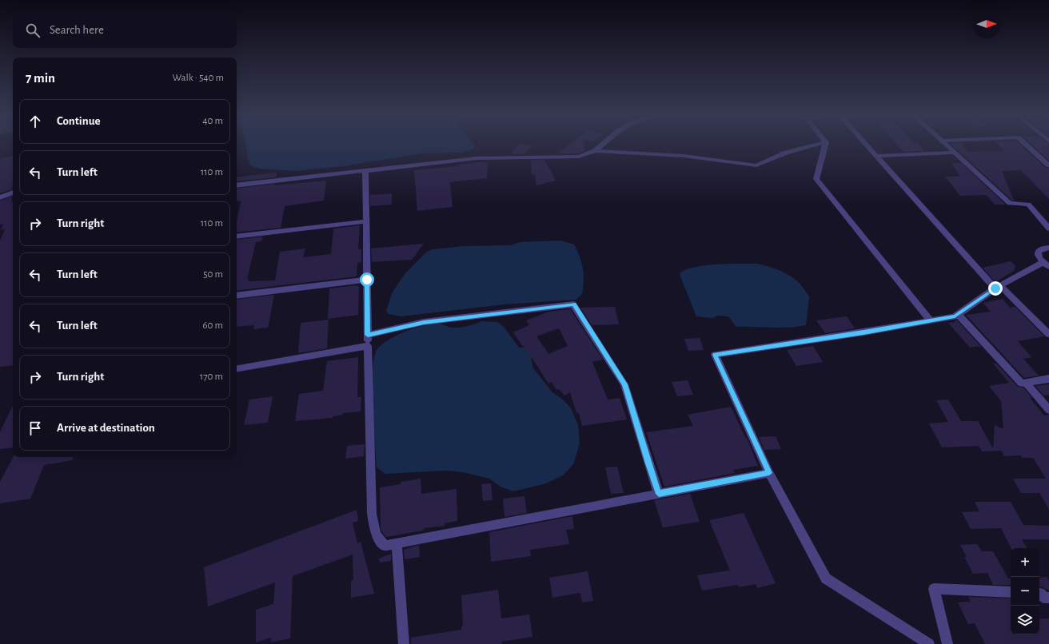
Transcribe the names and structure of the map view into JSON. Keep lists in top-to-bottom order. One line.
{"north":"right","page":{"search":"Search here","heading":["7 min","Walk · 540 m"],"list":[["Continue","40 m"],["Turn left","110 m"],["Turn right","110 m"],["Turn left","50 m"],["Turn left","60 m"],["Turn right","170 m"],"Arrive at destination"],"map_buttons":["+","−"]}}
